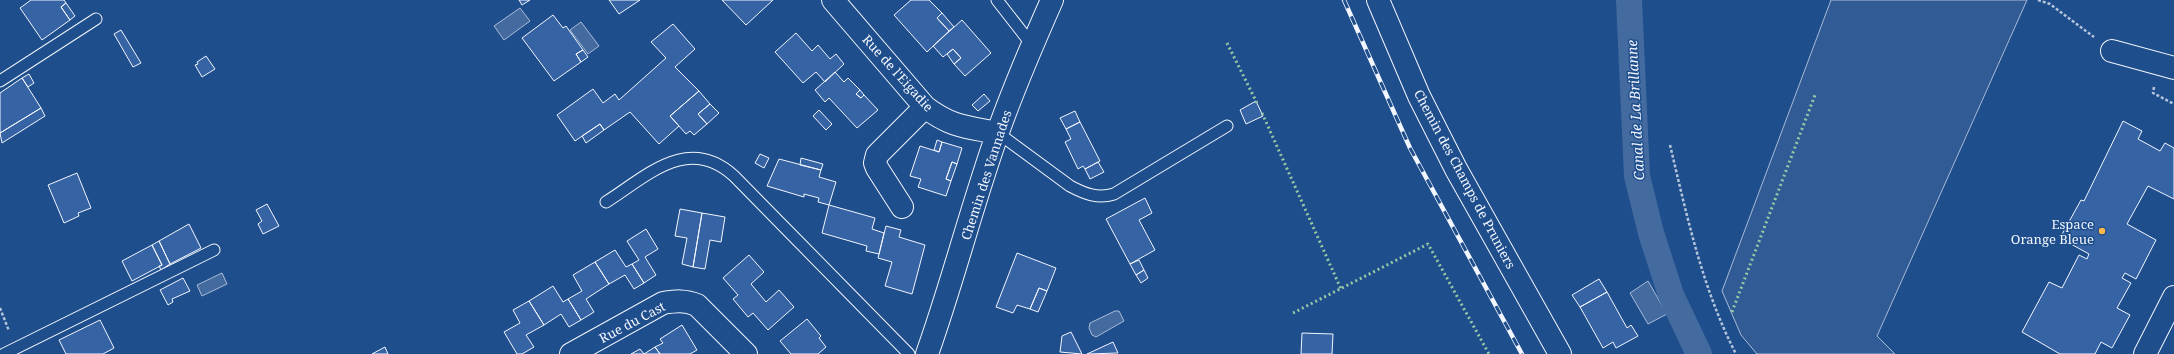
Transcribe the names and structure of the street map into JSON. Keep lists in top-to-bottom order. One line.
{"streets":{"street":["Rue de l'Eigadie","Chemin des Vannades","Chemin des Champs de Pruniers","Rue du Cast"]},"crossings":[["Rue de l'Eigadie","Chemin des Vannades"]],"water":["Canal de La Brillanne"],"places":["Espace Orange Bleue"]}
